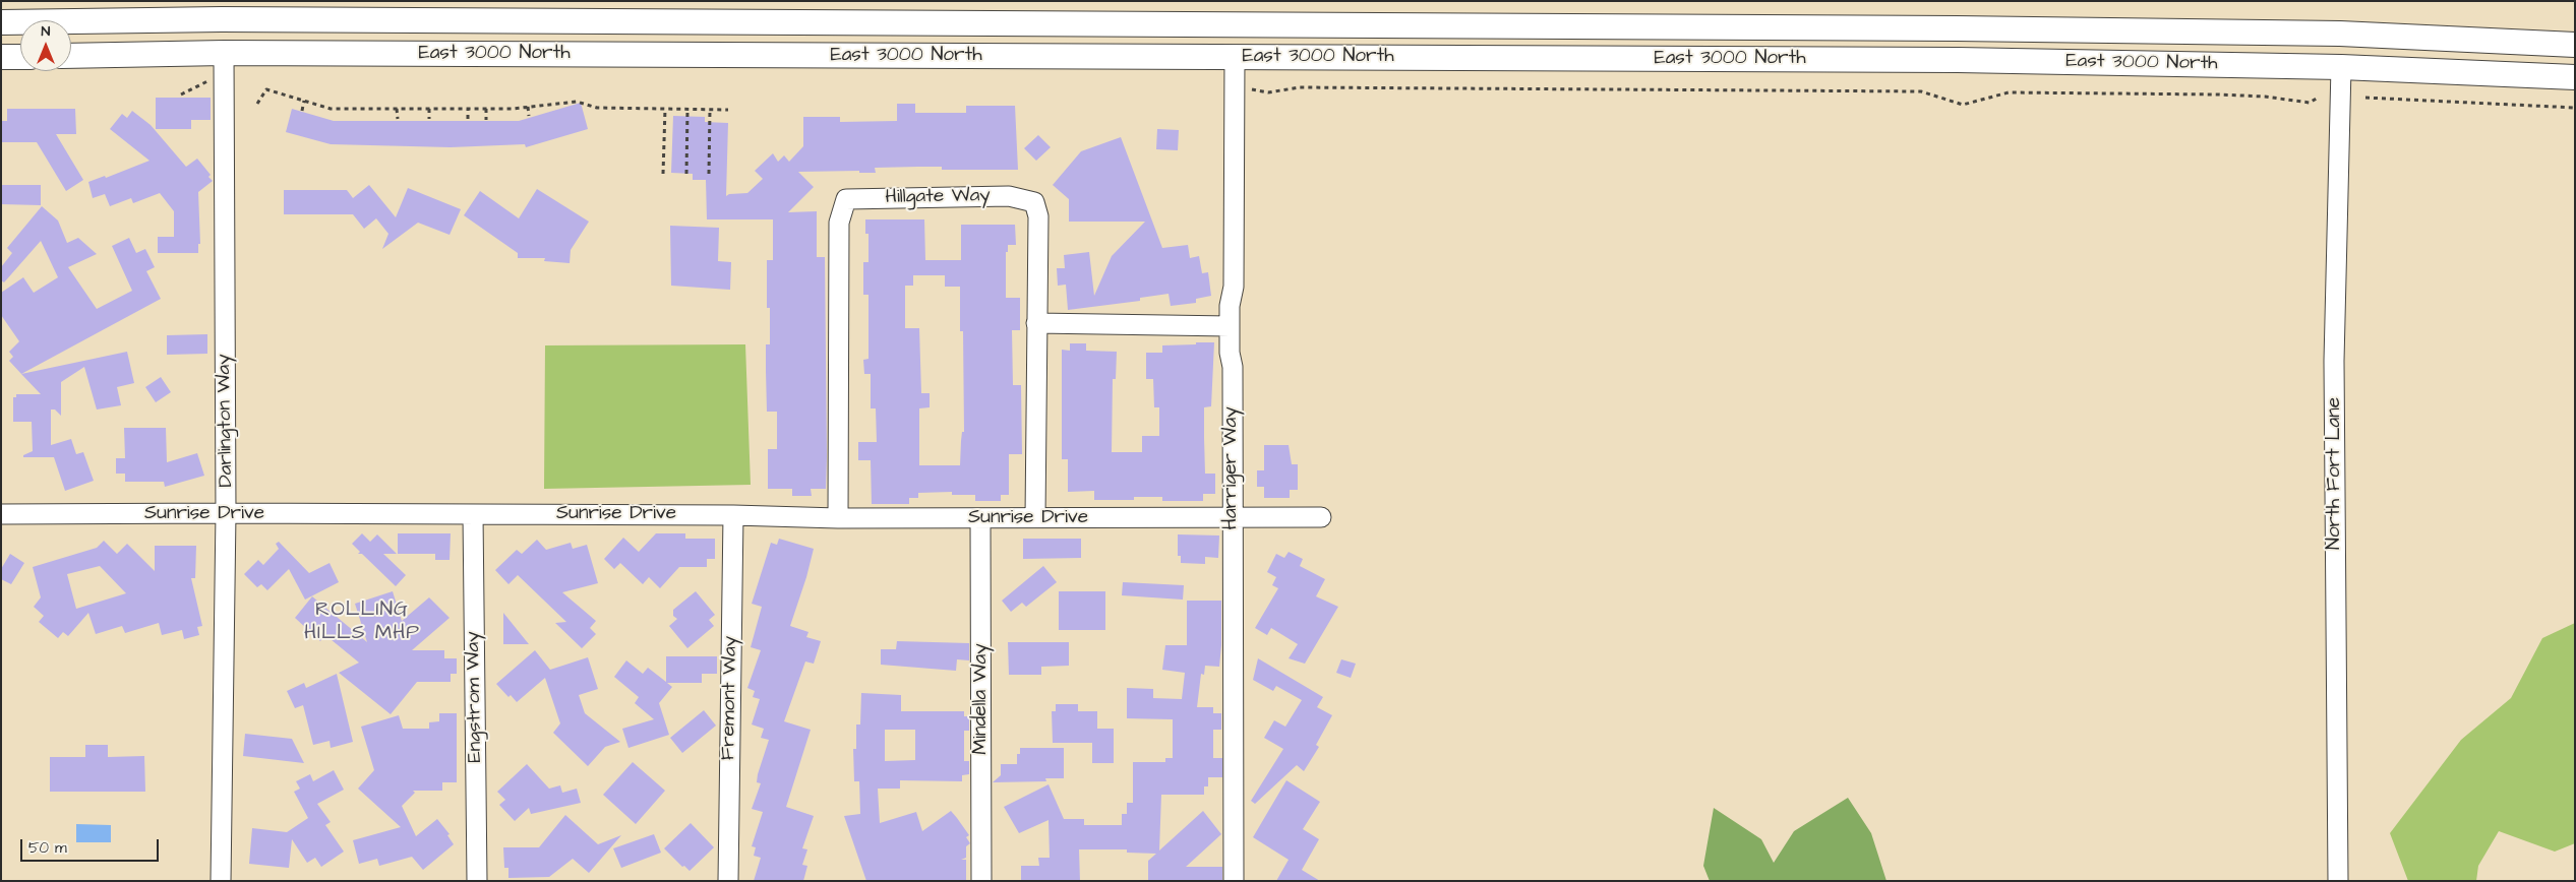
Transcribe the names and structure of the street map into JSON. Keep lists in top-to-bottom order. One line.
{"streets":{"main road":["East 3000 North"],"street":["Hillgate Way","Darlington Way","Harriger Way","North Fort Lane","Sunrise Drive","Engstrom Way","Fremont Way","Mindella Way"]},"crossings":[["East 3000 North","Darlington Way"],["East 3000 North","Harriger Way"],["East 3000 North","North Fort Lane"],["Hillgate Way","Sunrise Drive"],["Darlington Way","Sunrise Drive"],["Harriger Way","Sunrise Drive"],["Sunrise Drive","Engstrom Way"],["Sunrise Drive","Fremont Way"],["Sunrise Drive","Mindella Way"]],"districts":["ROLLING HILLS MHP"],"scale_bar":"50 m","north":"top"}
